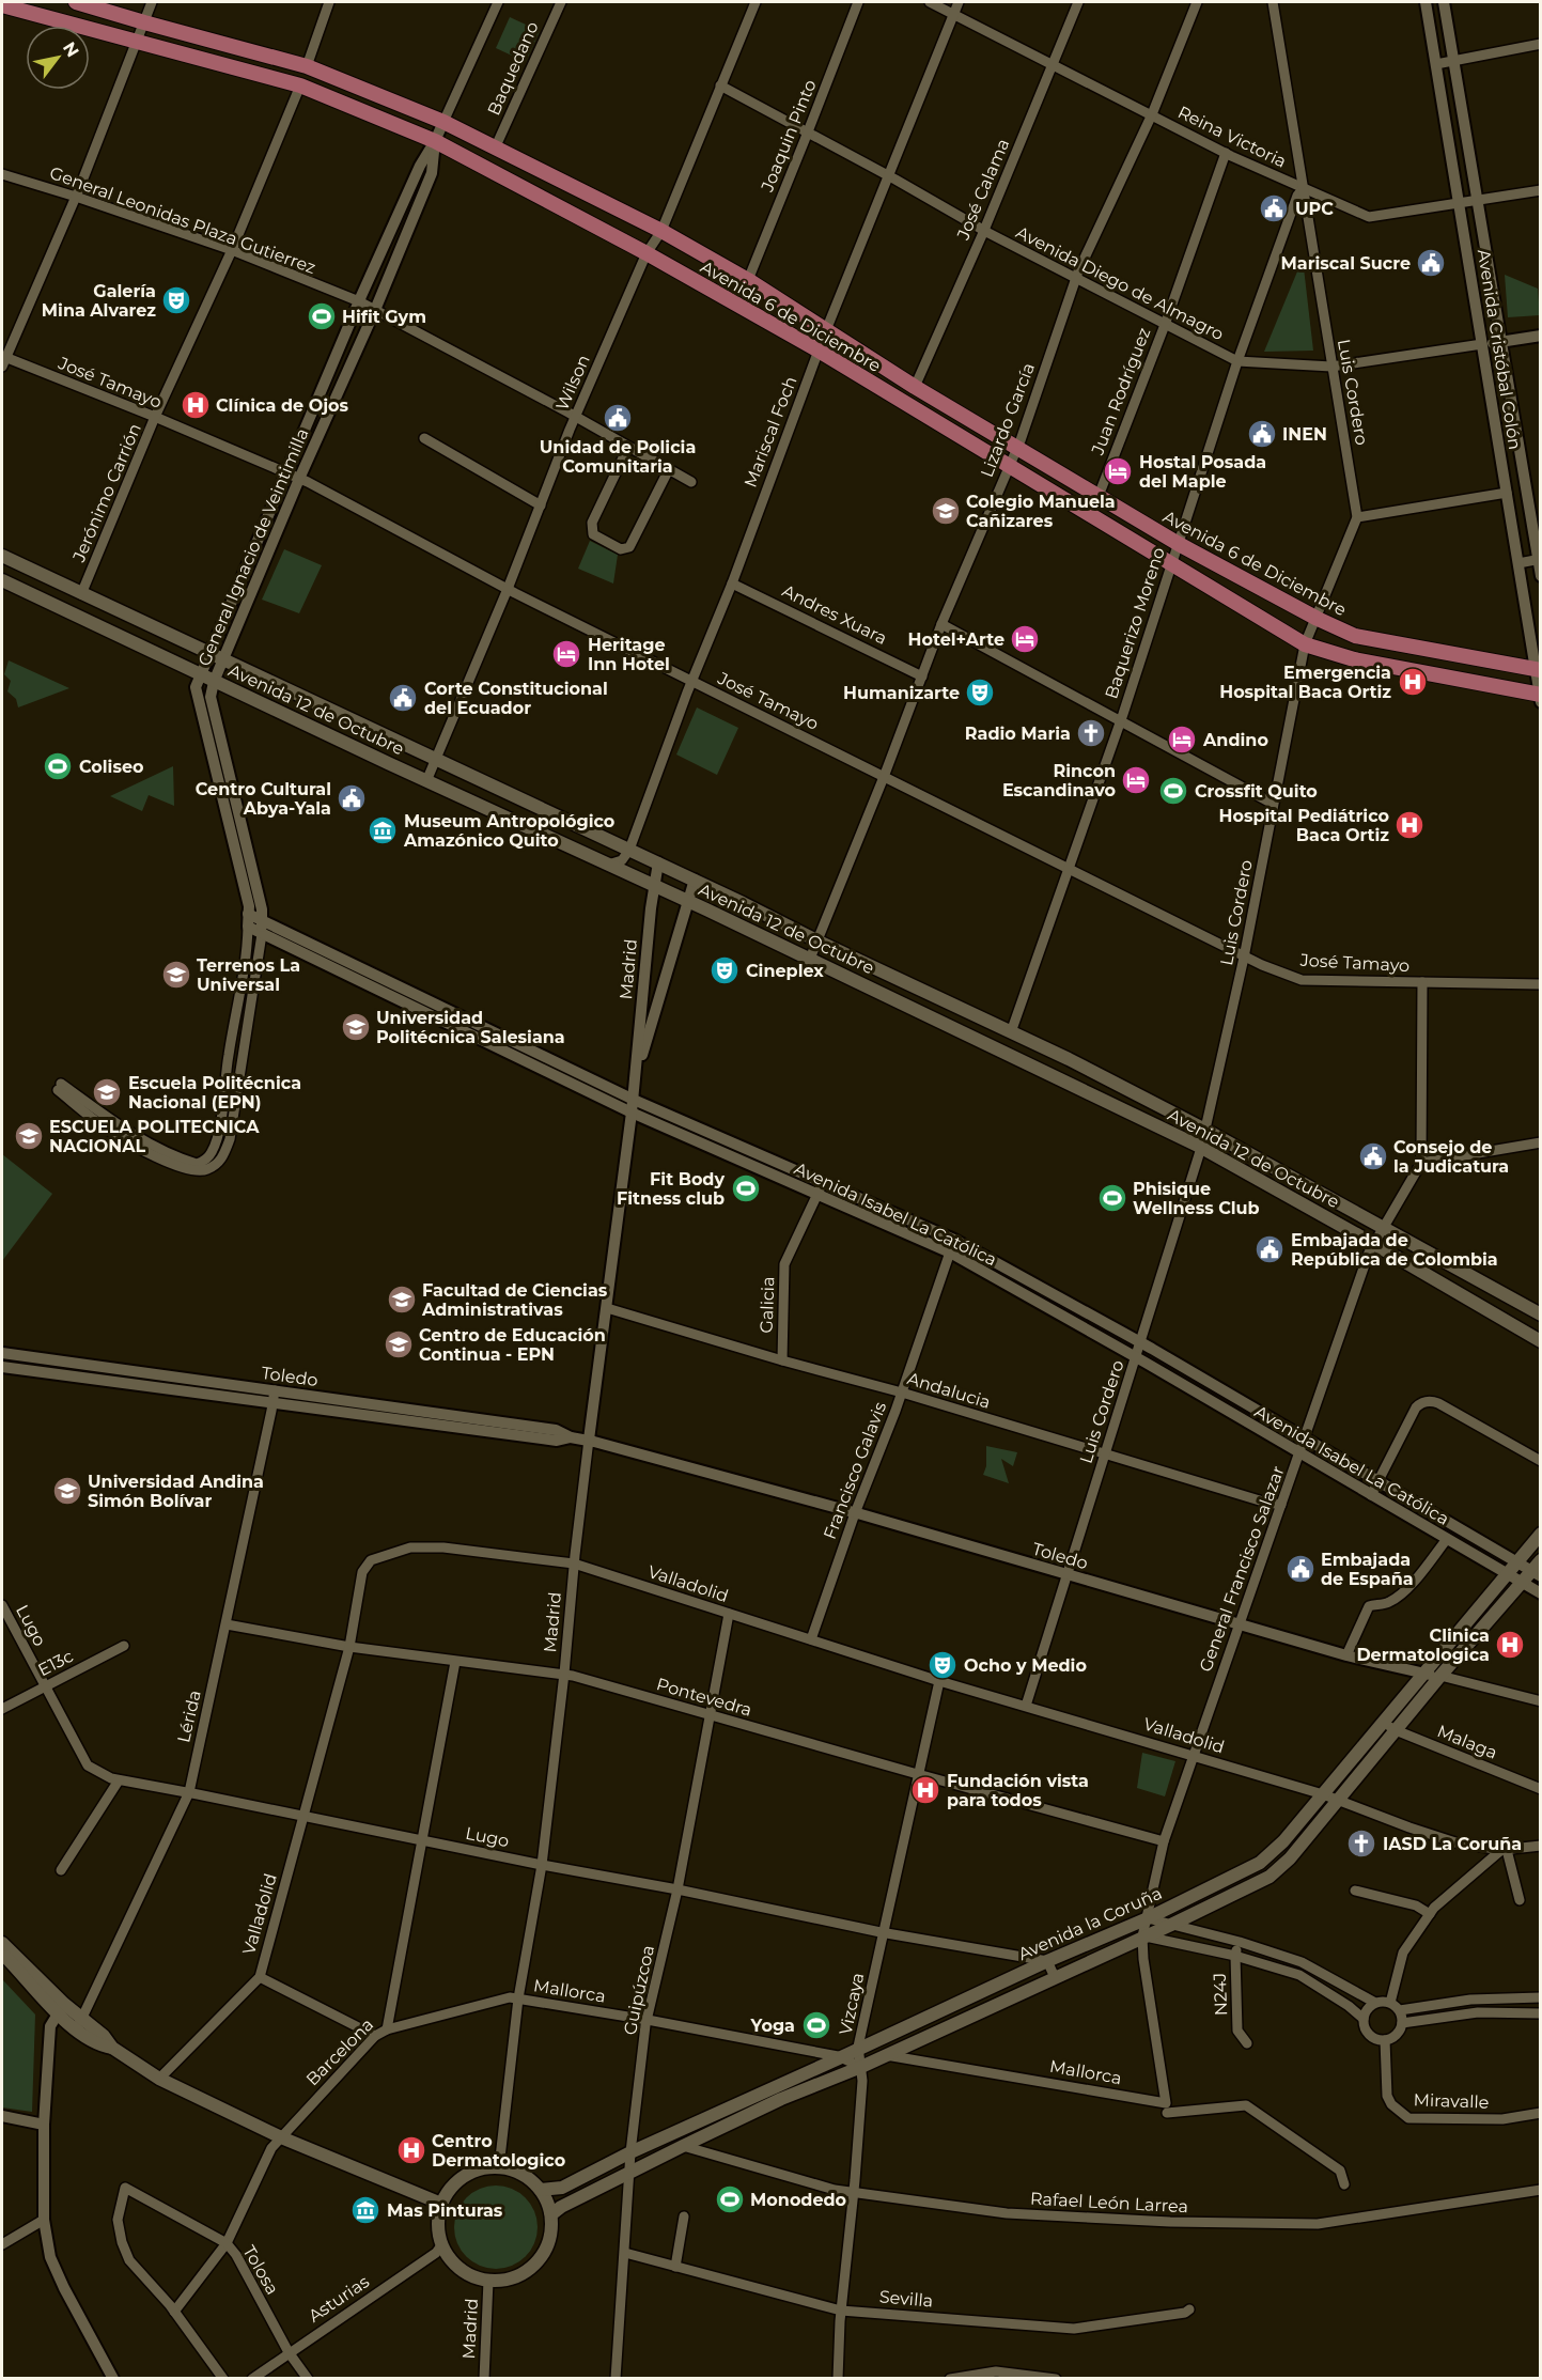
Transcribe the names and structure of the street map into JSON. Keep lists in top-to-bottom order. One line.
{"streets":{"main road":["Avenida 6 de Diciembre","Avenida 12 de Octubre","Avenida la Coruña"],"street":["Baquedano","Joaquin Pinto","Reina Victoria","José Calama","General Leonidas Plaza Gutierrez","Avenida Diego de Almagro","Avenida Cristóbal Colón","José Tamayo","Wilson","Juan Rodríguez","Luis Cordero","Lizardo García","Mariscal Foch","Jerónimo Carrión","General Ignacio de Veintimilla","Andres Xuara","Baquerizo Moreno","Madrid","Avenida Isabel La Católica","Galicia","Toledo","Andalucia","Francisco Galavis","General Francisco Salazar","Valladolid","Lugo","E13c","Pontevedra","Lérida","Malaga","Guipúzcoa","Mallorca","N24J","Vizcaya","Barcelona","Miravalle","Rafael León Larrea","Tolosa","Asturias","Sevilla"]},"crossings":[["Baquedano","Avenida 6 de Diciembre"],["Joaquin Pinto","Avenida Diego de Almagro"],["Joaquin Pinto","Avenida 6 de Diciembre"],["Reina Victoria","José Calama"],["Reina Victoria","Avenida Cristóbal Colón"],["Reina Victoria","Juan Rodríguez"],["Reina Victoria","Luis Cordero"],["Reina Victoria","Lizardo García"],["Reina Victoria","Mariscal Foch"],["Reina Victoria","Baquerizo Moreno"],["José Calama","Avenida Diego de Almagro"],["José Calama","Avenida 6 de Diciembre"],["General Leonidas Plaza Gutierrez","Wilson"],["General Leonidas Plaza Gutierrez","Jerónimo Carrión"],["General Leonidas Plaza Gutierrez","General Ignacio de Veintimilla"],["Avenida Diego de Almagro","Avenida Cristóbal Colón"],["Avenida Diego de Almagro","Wilson"],["Avenida Diego de Almagro","Juan Rodríguez"],["Avenida Diego de Almagro","Luis Cordero"],["Avenida Diego de Almagro","Lizardo García"],["Avenida Diego de Almagro","Mariscal Foch"],["Avenida Diego de Almagro","Baquerizo Moreno"],["Avenida 6 de Diciembre","Avenida Cristóbal Colón"],["Avenida 6 de Diciembre","Wilson"],["Avenida 6 de Diciembre","Juan Rodríguez"],["Avenida 6 de Diciembre","Luis Cordero"],["Avenida 6 de Diciembre","Lizardo García"],["Avenida 6 de Diciembre","Mariscal Foch"],["Avenida 6 de Diciembre","Jerónimo Carrión"],["Avenida 6 de Diciembre","General Ignacio de Veintimilla"],["Avenida 6 de Diciembre","Baquerizo Moreno"],["José Tamayo","Wilson"],["José Tamayo","Luis Cordero"],["José Tamayo","Lizardo García"],["José Tamayo","Mariscal Foch"],["José Tamayo","Jerónimo Carrión"],["José Tamayo","General Ignacio de Veintimilla"],["José Tamayo","Baquerizo Moreno"],["José Tamayo","General Francisco Salazar"],["Wilson","Avenida 12 de Octubre"],["Luis Cordero","Baquerizo Moreno"],["Luis Cordero","Avenida 12 de Octubre"],["Luis Cordero","Avenida Isabel La Católica"],["Luis Cordero","Toledo"],["Luis Cordero","Andalucia"],["Luis Cordero","Valladolid"],["Lizardo García","Andres Xuara"],["Lizardo García","Avenida 12 de Octubre"],["Mariscal Foch","Andres Xuara"],["Mariscal Foch","Avenida 12 de Octubre"],["Jerónimo Carrión","Avenida 12 de Octubre"],["General Ignacio de Veintimilla","Avenida 12 de Octubre"],["Baquerizo Moreno","Avenida 12 de Octubre"],["Avenida 12 de Octubre","Madrid"],["Avenida 12 de Octubre","General Francisco Salazar"],["Madrid","Avenida Isabel La Católica"],["Madrid","Toledo"],["Madrid","Andalucia"],["Madrid","Valladolid"],["Madrid","Lugo"],["Madrid","Pontevedra"],["Madrid","Avenida la Coruña"],["Madrid","Mallorca"],["Madrid","Asturias"],["Avenida Isabel La Católica","Galicia"],["Avenida Isabel La Católica","Francisco Galavis"],["Avenida Isabel La Católica","General Francisco Salazar"],["Avenida Isabel La Católica","Avenida la Coruña"],["Galicia","Andalucia"],["Toledo","Francisco Galavis"],["Toledo","General Francisco Salazar"],["Toledo","Lérida"],["Toledo","Avenida la Coruña"],["Andalucia","Francisco Galavis"],["Andalucia","General Francisco Salazar"],["Francisco Galavis","Valladolid"],["General Francisco Salazar","Valladolid"],["General Francisco Salazar","Pontevedra"],["General Francisco Salazar","Avenida la Coruña"],["General Francisco Salazar","Mallorca"],["Valladolid","Lugo"],["Valladolid","Pontevedra"],["Valladolid","Avenida la Coruña"],["Valladolid","Guipúzcoa"],["Valladolid","Vizcaya"],["Lugo","E13c"],["Lugo","Lérida"],["Lugo","Avenida la Coruña"],["Lugo","Guipúzcoa"],["Lugo","Vizcaya"],["Lugo","Barcelona"],["Pontevedra","Lérida"],["Pontevedra","Guipúzcoa"],["Pontevedra","Vizcaya"],["Pontevedra","Barcelona"],["Malaga","Avenida la Coruña"],["Avenida la Coruña","Guipúzcoa"],["Avenida la Coruña","Mallorca"],["Avenida la Coruña","Vizcaya"],["Avenida la Coruña","Rafael León Larrea"],["Avenida la Coruña","Asturias"],["Guipúzcoa","Mallorca"],["Guipúzcoa","Sevilla"],["Mallorca","Vizcaya"],["Mallorca","Barcelona"],["Vizcaya","Rafael León Larrea"],["Vizcaya","Sevilla"],["Barcelona","Tolosa"],["Tolosa","Asturias"]],"places":{"public building":["UPC","Mariscal Sucre","Unidad de Policia Comunitaria","INEN","Corte Constitucional del Ecuador","Centro Cultural Abya-Yala","Consejo de la Judicatura","Embajada de República de Colombia","Embajada de España"],"theatre":["Galería Mina Alvarez","Humanizarte","Cineplex","Ocho y Medio"],"sports":["Hifit Gym","Coliseo","Crossfit Quito","Fit Body Fitness club","Phisique Wellness Club","Yoga","Monodedo"],"hospital":["Clínica de Ojos","Emergencia Hospital Baca Ortiz","Hospital Pediátrico Baca Ortiz","Clinica Dermatologica","Fundación vista para todos","Centro Dermatologico"],"hotel":["Hostal Posada del Maple","Hotel+Arte","Heritage Inn Hotel","Andino","Rincon Escandinavo"],"school or university":["Colegio Manuela Cañizares","Terrenos La Universal","Universidad Politécnica Salesiana","Escuela Politécnica Nacional (EPN)","ESCUELA POLITECNICA NACIONAL","Facultad de Ciencias Administrativas","Centro de Educación Continua - EPN","Universidad Andina Simón Bolívar"],"church":["Radio Maria","IASD La Coruña"],"museum":["Museum Antropológico Amazónico Quito","Mas Pinturas"]},"north":"top right"}
